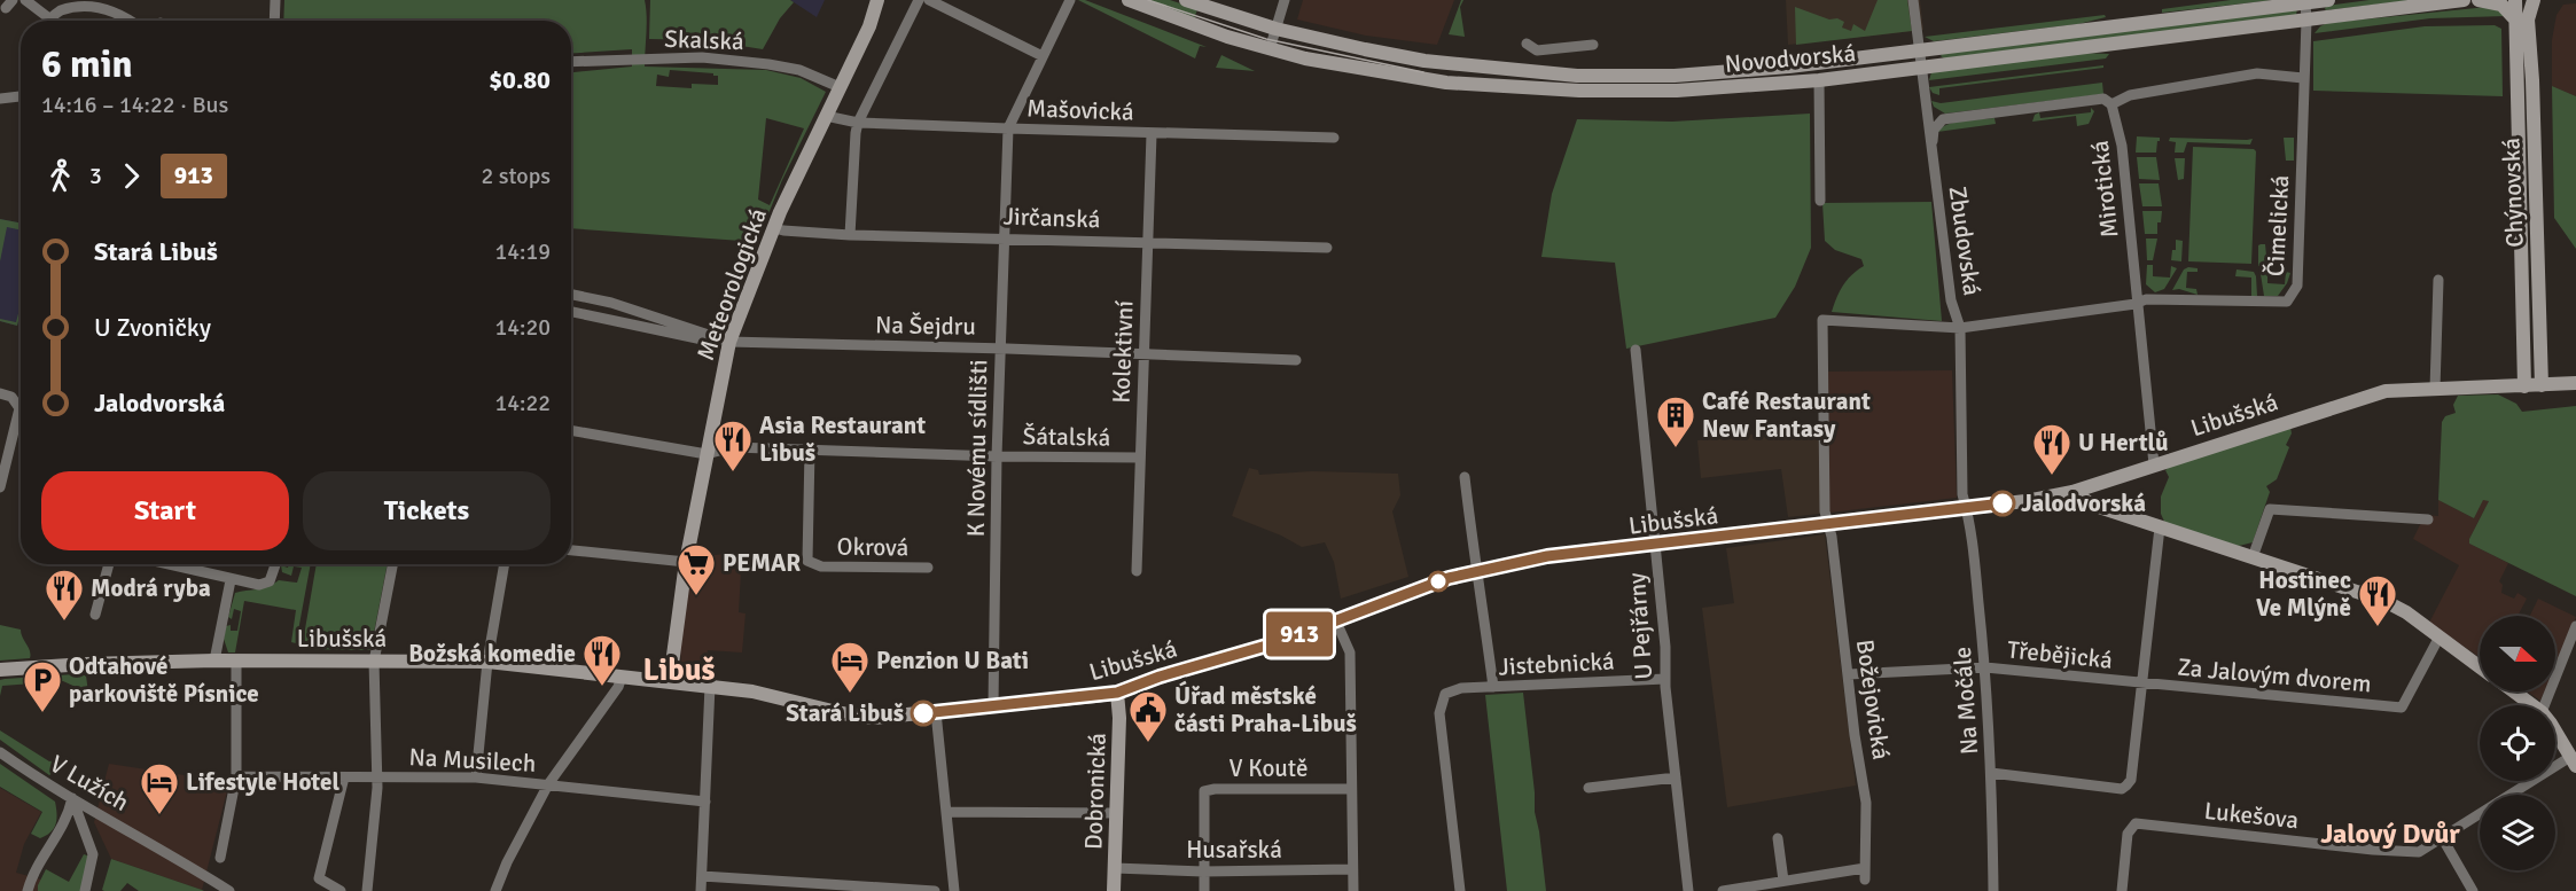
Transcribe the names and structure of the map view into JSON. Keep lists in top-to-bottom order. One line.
{"streets":{"main road":["Novodvorská","Chýnovská","Meteorologická","Libušská","Dobronická"],"street":["Skalská","Mašovická","Mirotická","Jirčanská","Čimelická","Zbudovská","Na Šejdru","Kolektivní","Šátalská","K Novému sídlišti","Okrová","U Pejřárny","Třebějická","Jistebnická","Za Jalovým dvorem","Božejovická","Na Močále","Na Musilech","V Koutě","V Lužích","Lukešova","Husařská"]},"crossings":[["Skalská","Meteorologická"],["Novodvorská","Čimelická"],["Novodvorská","Zbudovská"],["Mašovická","Meteorologická"],["Mašovická","Kolektivní"],["Mašovická","K Novému sídlišti"],["Mirotická","Čimelická"],["Mirotická","Zbudovská"],["Mirotická","Libušská"],["Chýnovská","Libušská"],["Jirčanská","Meteorologická"],["Jirčanská","Kolektivní"],["Jirčanská","K Novému sídlišti"],["Čimelická","Zbudovská"],["Zbudovská","Božejovická"],["Zbudovská","Na Močále"],["Meteorologická","Na Šejdru"],["Meteorologická","Libušská"],["Meteorologická","Šátalská"],["Na Šejdru","Kolektivní"],["Na Šejdru","K Novému sídlišti"],["Kolektivní","Šátalská"],["Libušská","K Novému sídlišti"],["Libušská","U Pejřárny"],["Libušská","Božejovická"],["Libušská","Na Močále"],["Libušská","Dobronická"],["Šátalská","K Novému sídlišti"],["Šátalská","Okrová"],["U Pejřárny","Jistebnická"],["Třebějická","Za Jalovým dvorem"],["Třebějická","Božejovická"],["Třebějická","Na Močále"],["Božejovická","Na Močále"],["V Koutě","Husařská"],["Dobronická","Husařská"]],"districts":["Libuš","Jalový Dvůr"],"places":{"building":["Café Restaurant New Fantasy"],"restaurant":["Asia Restaurant Libuš","U Hertlů","Modrá ryba","Hostinec Ve Mlýně","Božská komedie"],"other":["Jalodvorská","Stará Libuš"],"supermarket":["PEMAR"],"hotel":["Penzion U Bati","Lifestyle Hotel"],"parking":["Odtahové parkoviště Písnice"],"public building":["Úřad městské části Praha-Libuš"]},"lines":["bus line 913"],"north":"right","page":{"on_map":"913","heading":["6 min","14:16 – 14:22 · Bus","$0.80"],"legs":["3","913","2 stops"],"list":[{"name":"Stará Libuš","value":"14:19"},{"name":"U Zvoničky","value":"14:20"},{"name":"Jalodvorská","value":"14:22"}],"buttons":["Start","Tickets"]}}
